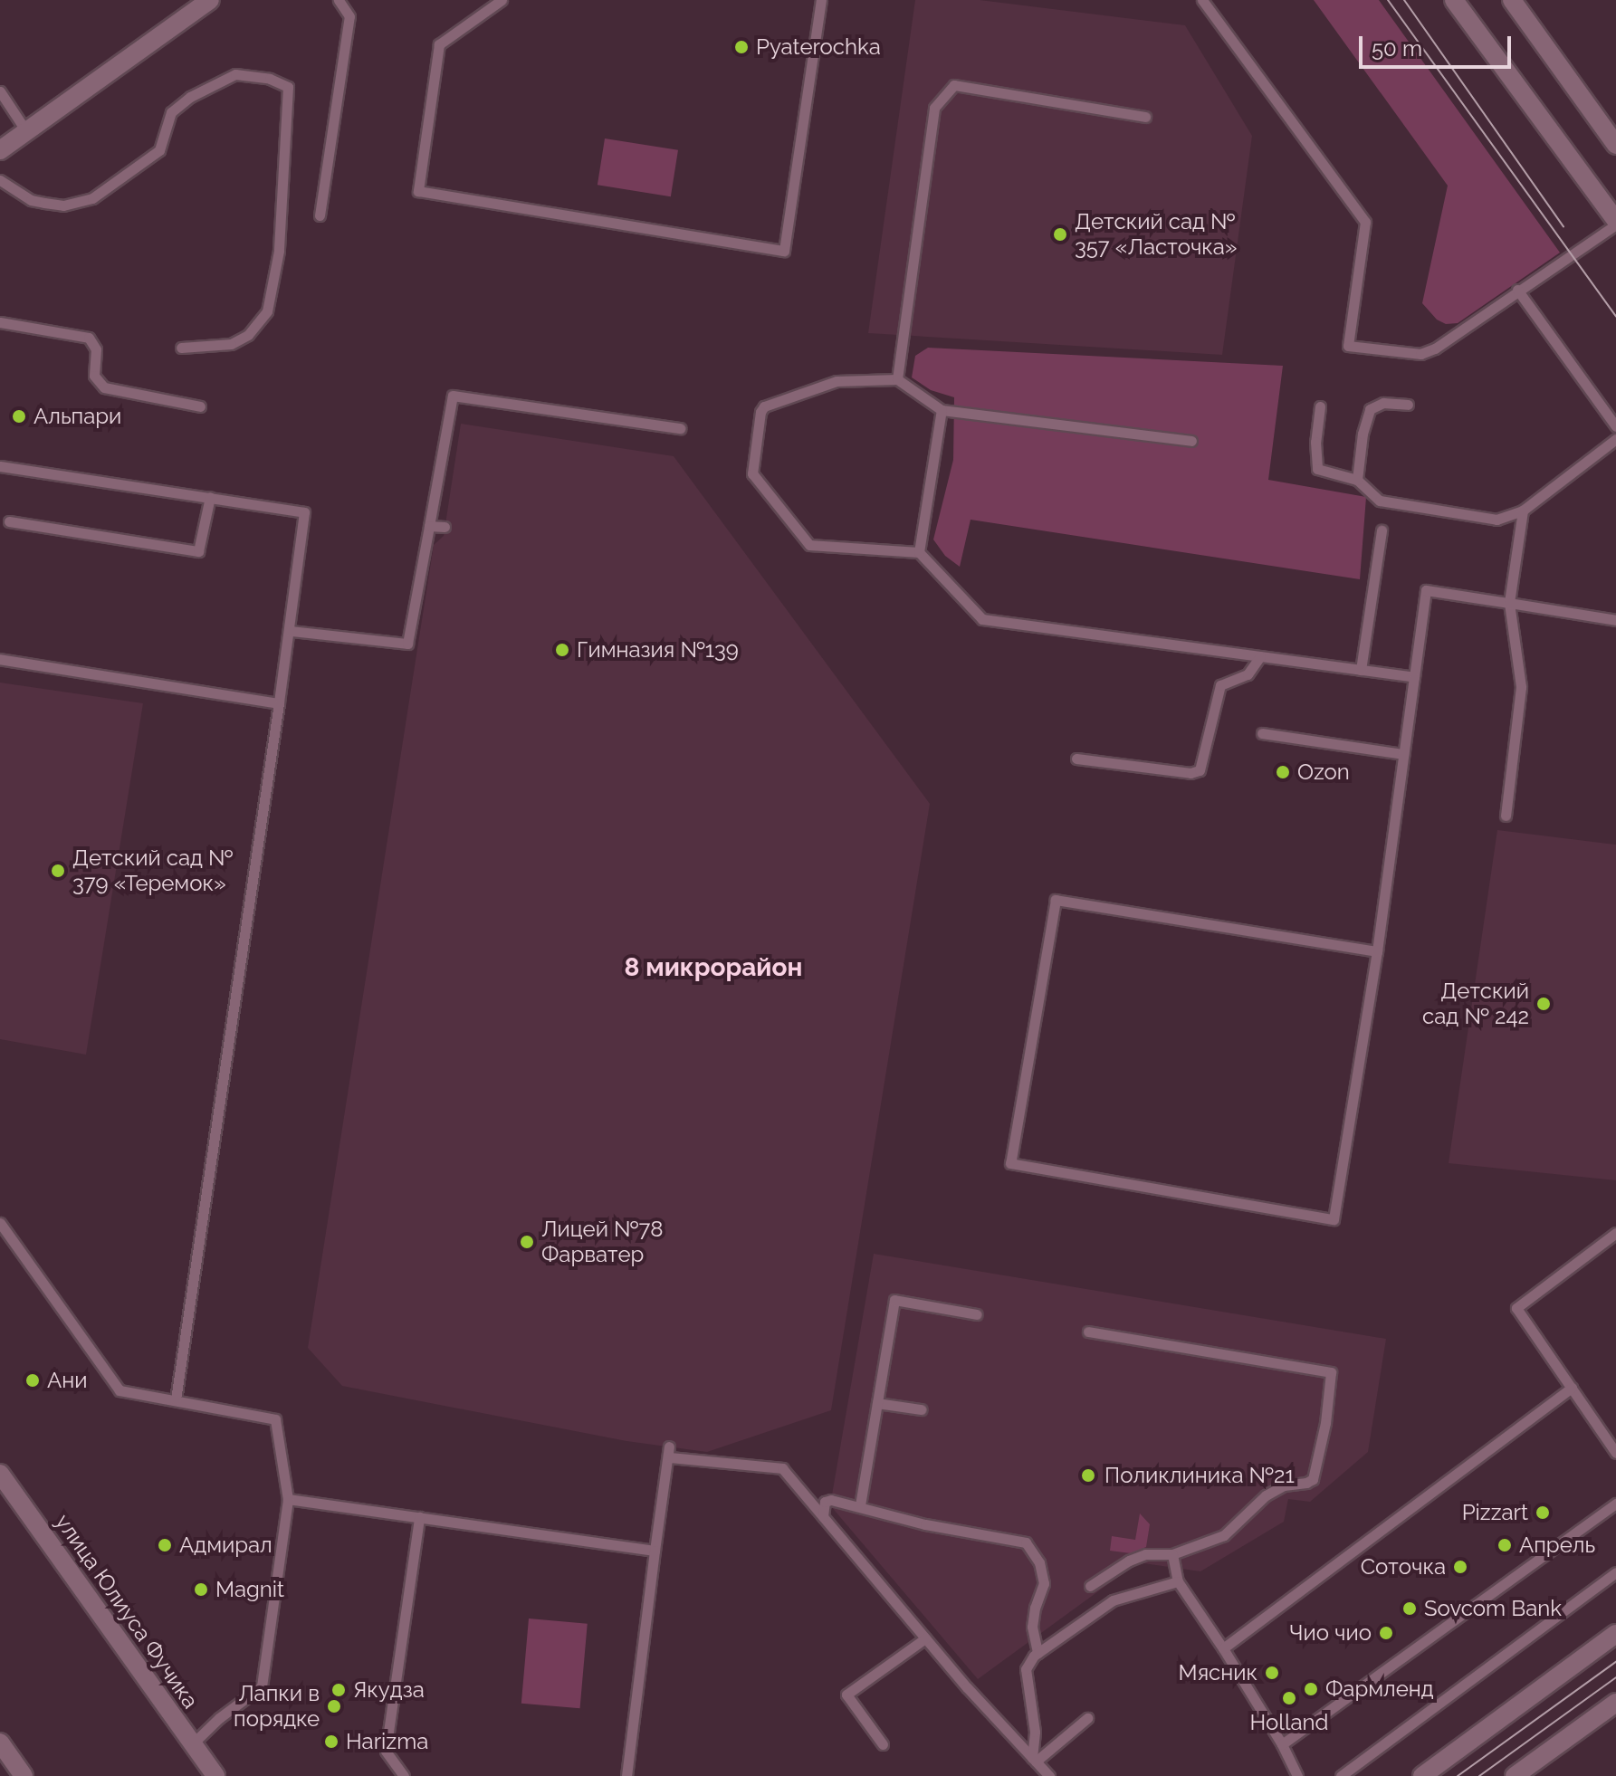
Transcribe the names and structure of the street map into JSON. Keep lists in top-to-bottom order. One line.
{"streets":{"street":["улица Юлиуса Фучика"]},"districts":["8 микрорайон"],"places":["Pyaterochka","Детский сад № 357 «Ласточка»","Альпари","Гимназия №139","Ozon","Детский сад № 379 «Теремок»","Детский сад № 242","Лицей №78 Фарватер","Ани","Поликлиника №21","Pizzart","Адмирал","Апрель","Соточка","Magnit","Sovcom Bank","Чио чио","Мясник","Фармленд","Якудза","Holland","Лапки в порядке","Harizma"],"scale_bar":"50 m"}
